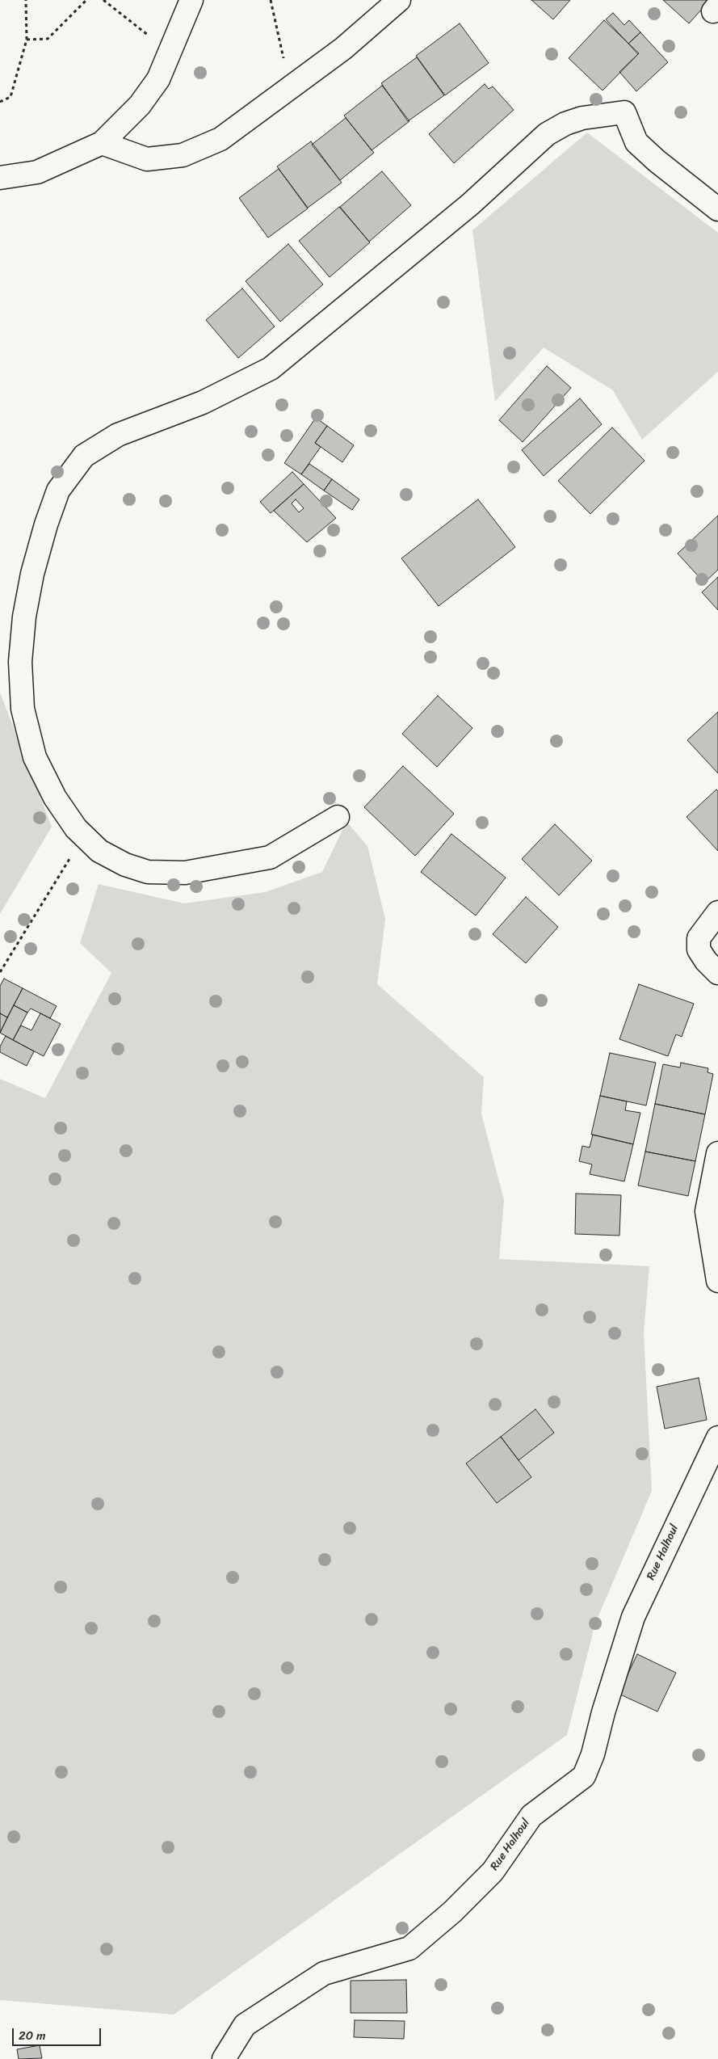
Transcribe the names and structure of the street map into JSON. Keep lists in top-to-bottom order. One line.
{"streets":{"street":["Rue Halhoul"]},"scale_bar":"20 m"}
